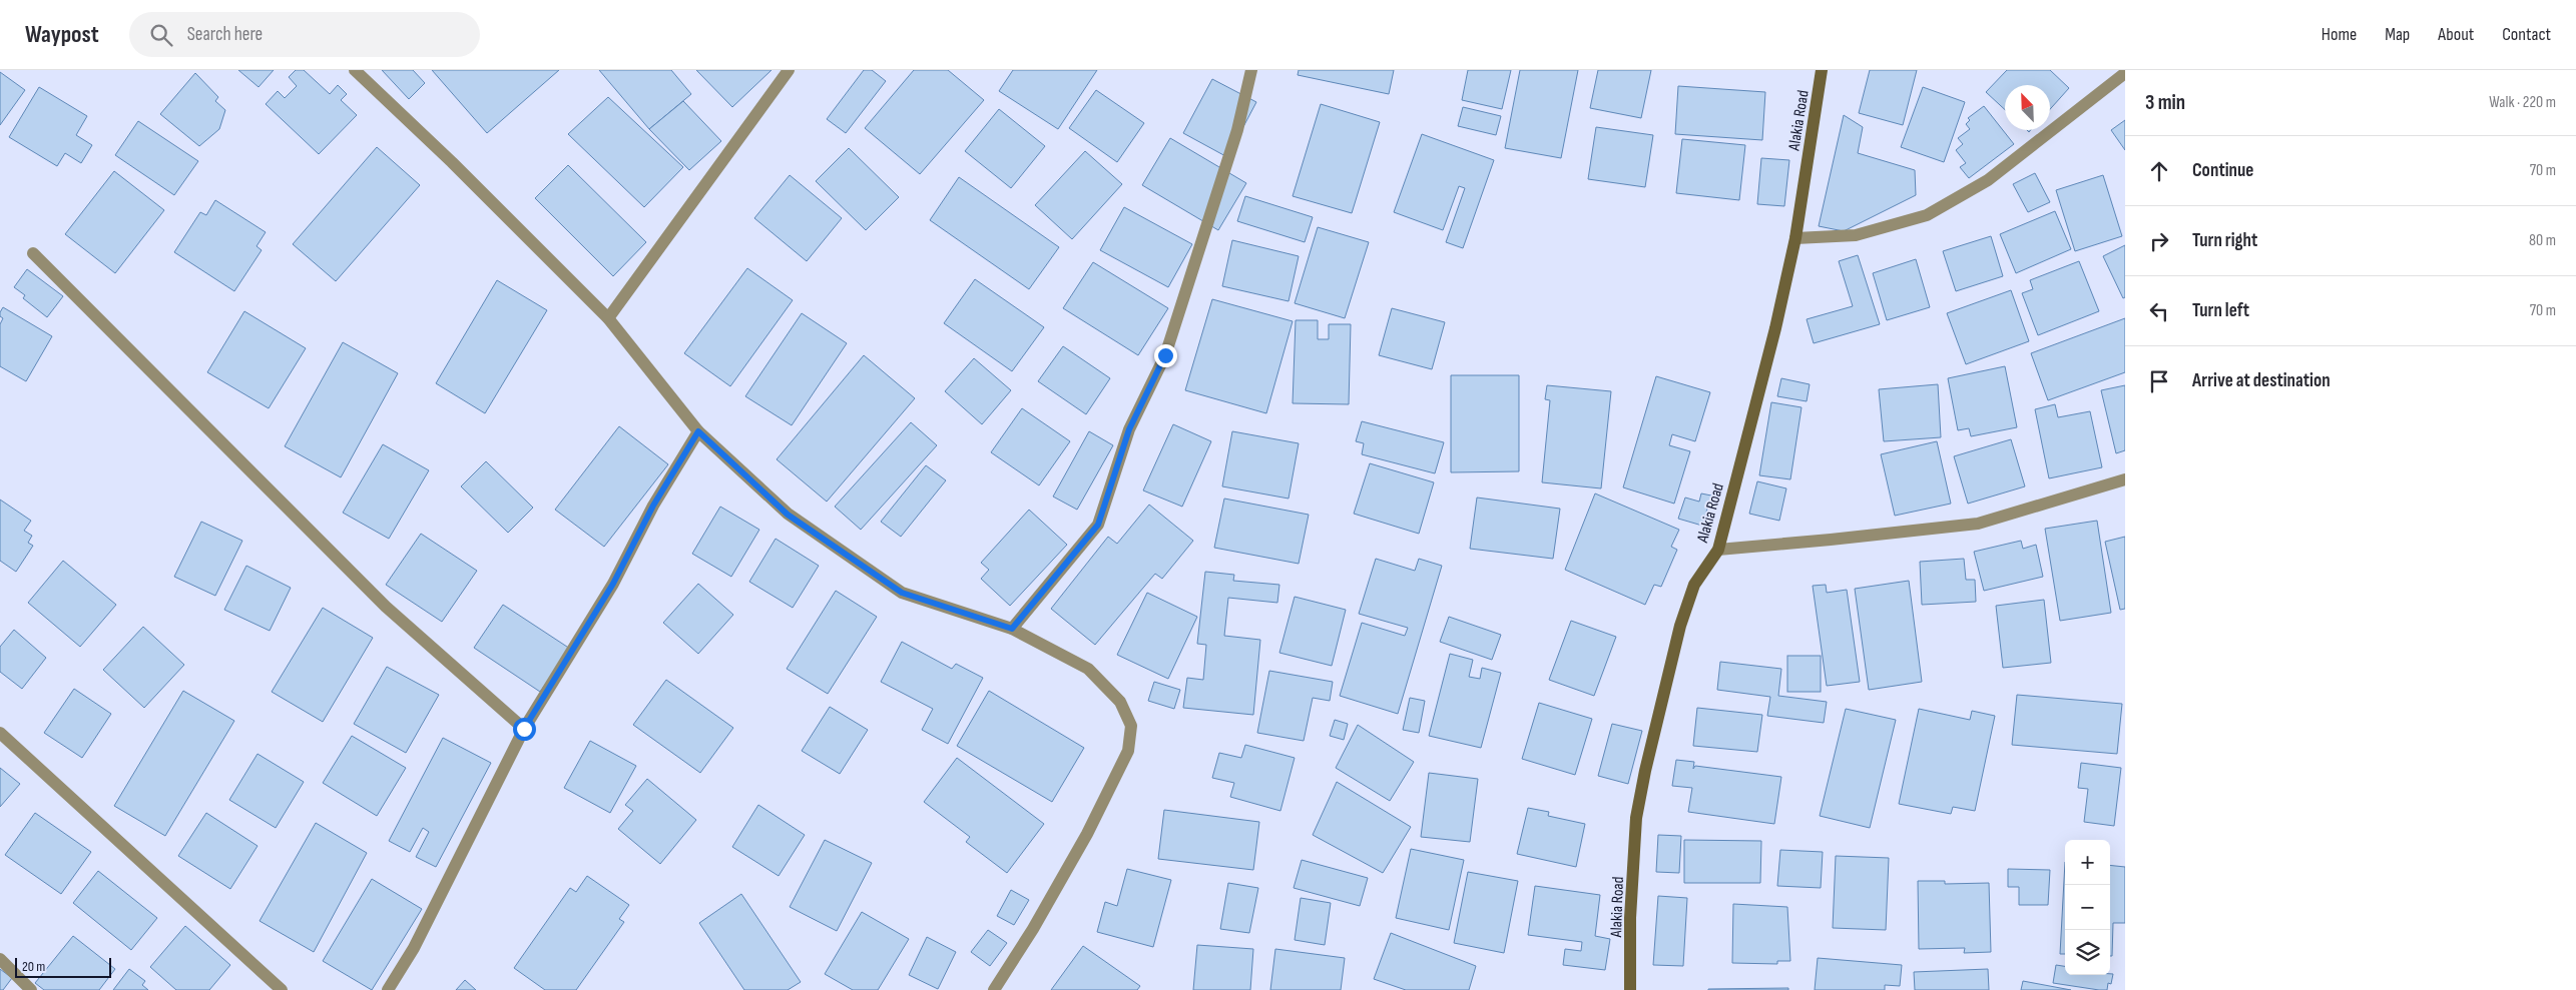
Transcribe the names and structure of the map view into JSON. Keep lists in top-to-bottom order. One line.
{"streets":{"street":["Alakia Road"]},"scale_bar":"20 m","north":"top left","page":{"header":"Waypost","search":"Search here","nav":["Home","Map","About","Contact"],"heading":["3 min","Walk · 220 m"],"list":[["Continue","70 m"],["Turn right","80 m"],["Turn left","70 m"],"Arrive at destination"],"map_buttons":["+","−"],"scale":"20 m"}}
